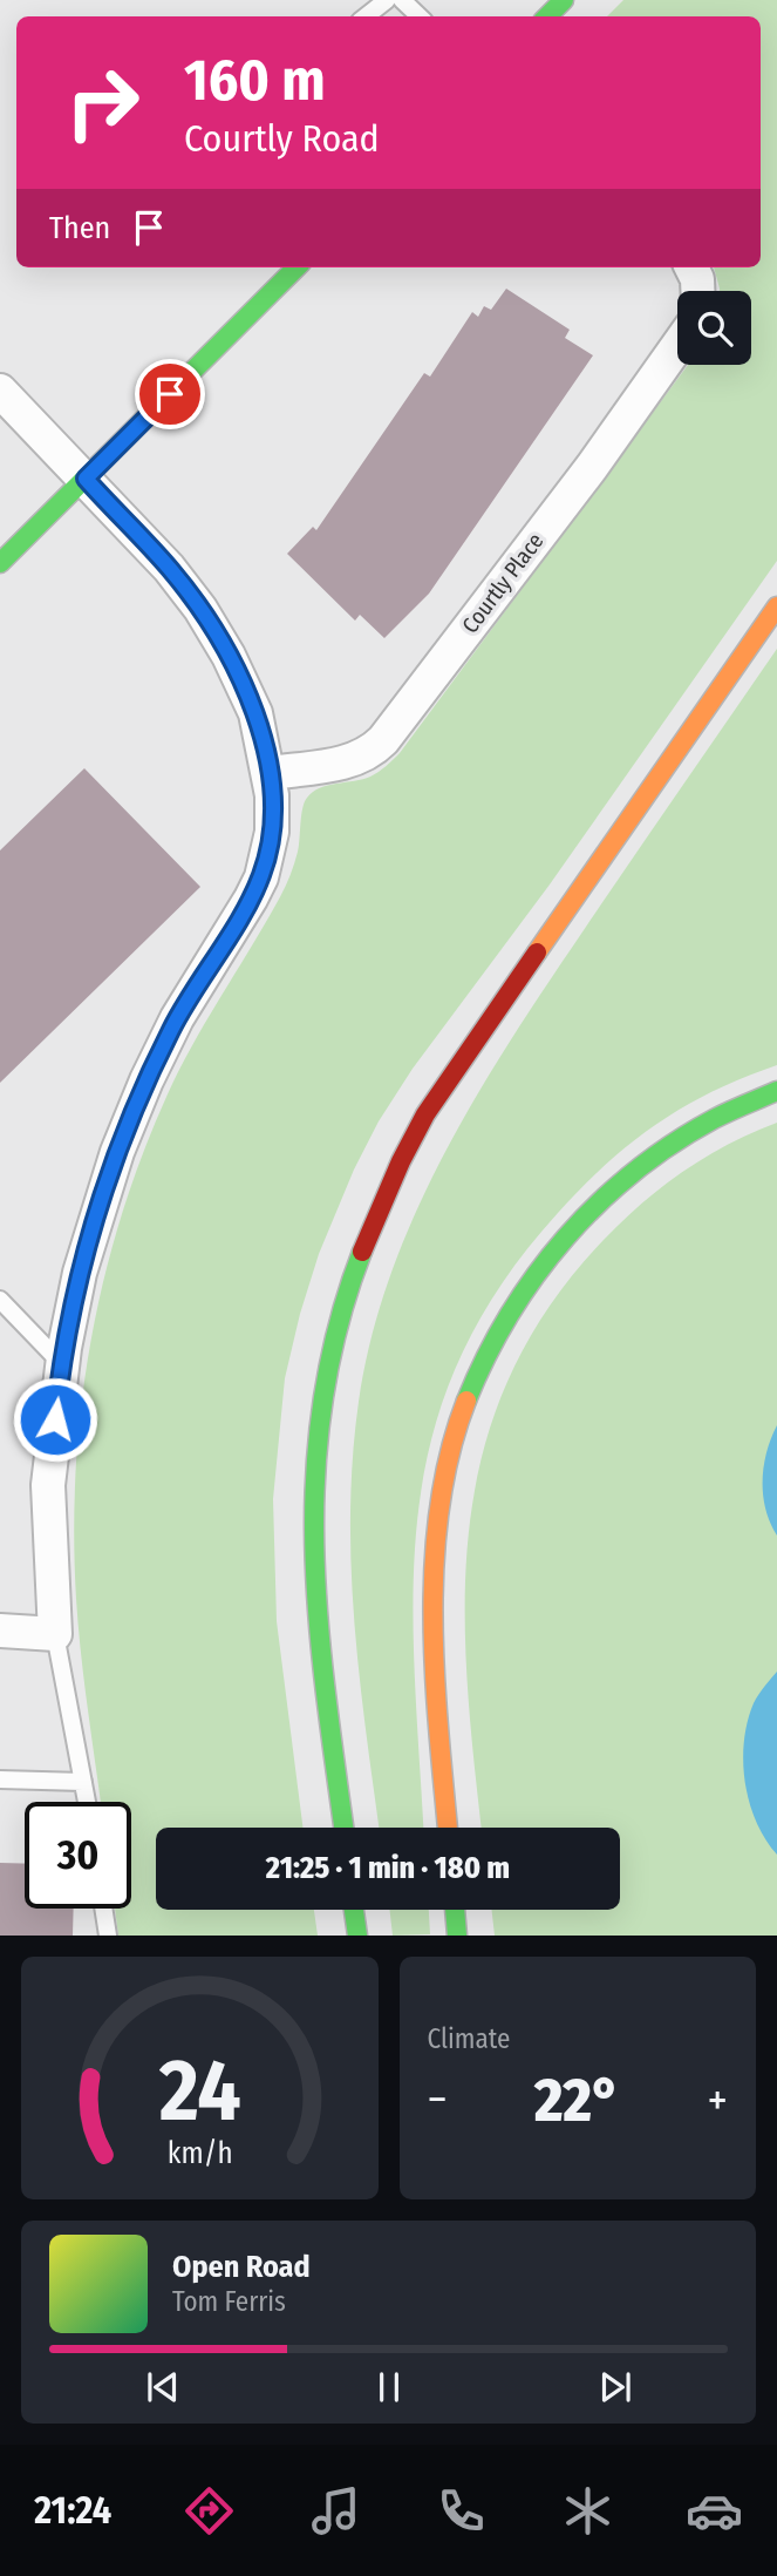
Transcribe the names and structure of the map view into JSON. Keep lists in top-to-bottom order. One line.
{"streets":{"street":["Courtly Place"]},"page":{"turn":["160 m","Courtly Road"],"then":"Then","limit":"30","trip":"21:25 · 1 min · 180 m","tile":"Climate","heat":["−","22°","+"],"song":["Open Road","Tom Ferris"],"tabs":"21:24","gauge":["24","km/h"]}}
